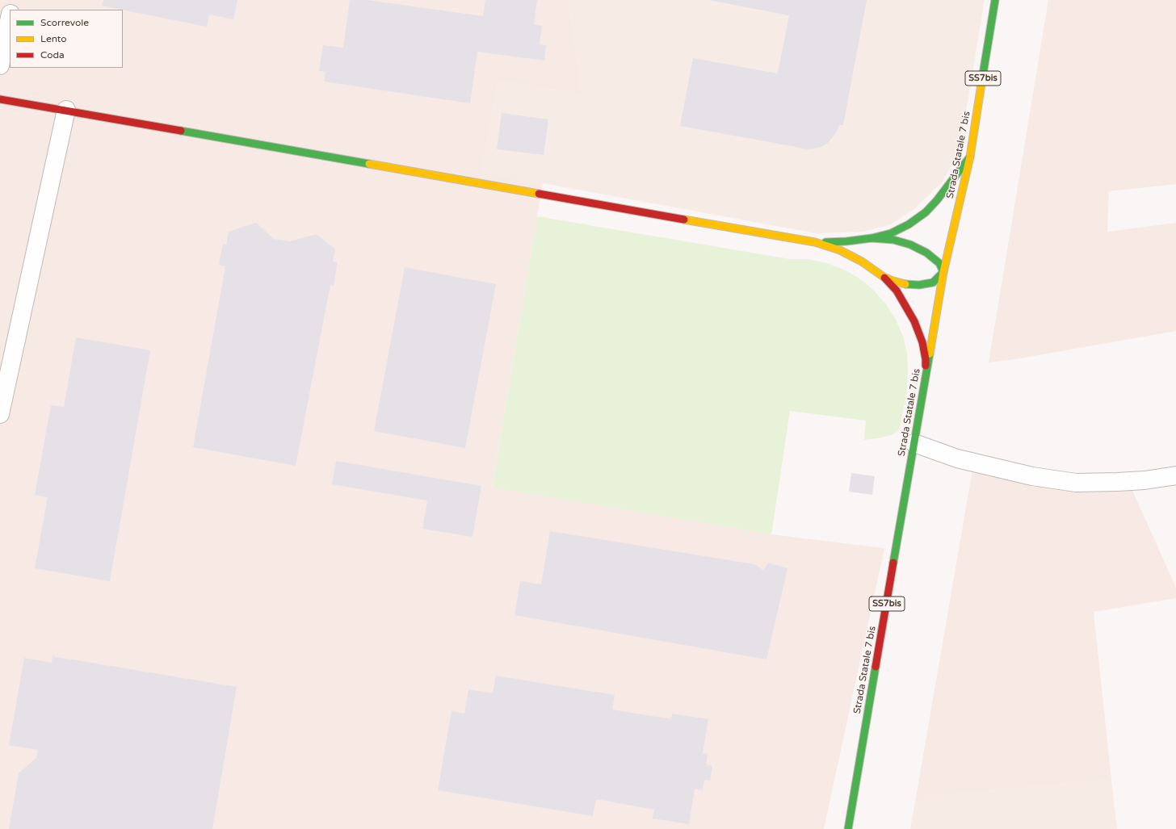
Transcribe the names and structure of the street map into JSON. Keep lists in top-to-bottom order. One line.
{"streets":{"street":["SS7bis","Strada Statale 7 bis"]},"legend":["Scorrevole","Lento","Coda"]}
